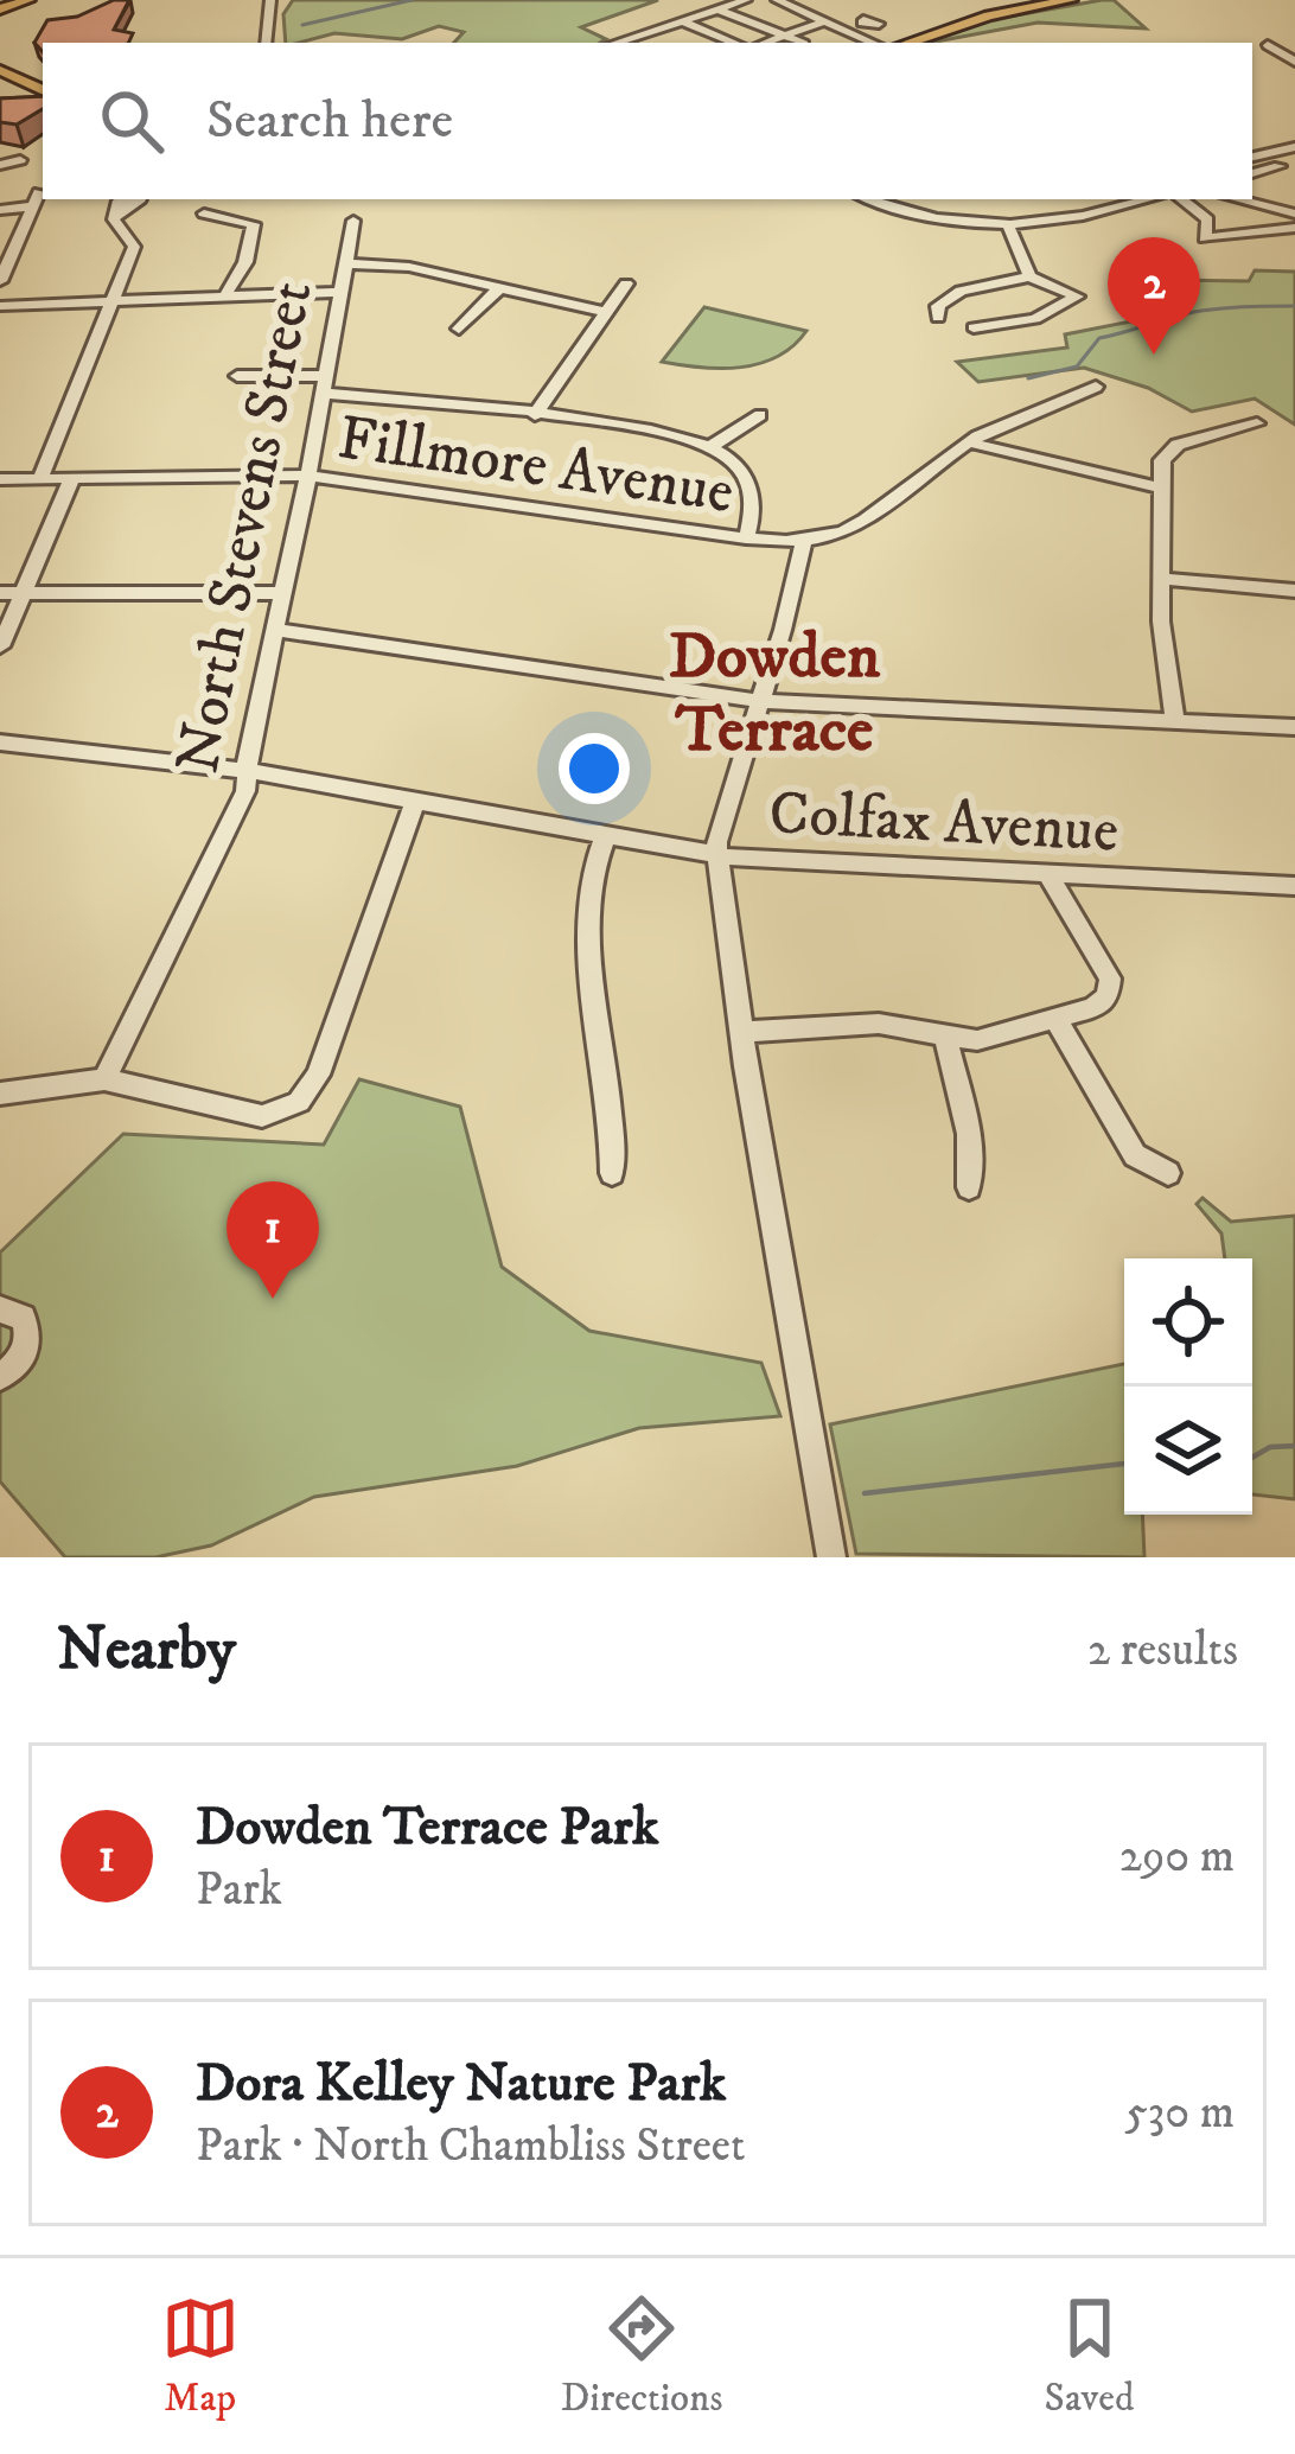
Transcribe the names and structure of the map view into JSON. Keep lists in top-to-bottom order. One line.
{"streets":{"street":["Fillmore Avenue","North Stevens Street","Colfax Avenue"]},"crossings":[["Fillmore Avenue","North Stevens Street"],["North Stevens Street","Colfax Avenue"]],"districts":["Dowden Terrace"],"page":{"search":"Search here","pins":["2","1"],"heading":["Nearby","2 results"],"list":[{"mark":"1","name":"Dowden Terrace Park","note":"Park","value":"290 m"},{"mark":"2","name":"Dora Kelley Nature Park","note":"Park · North Chambliss Street","value":"530 m"}],"nav":["Map","Directions","Saved"]}}
